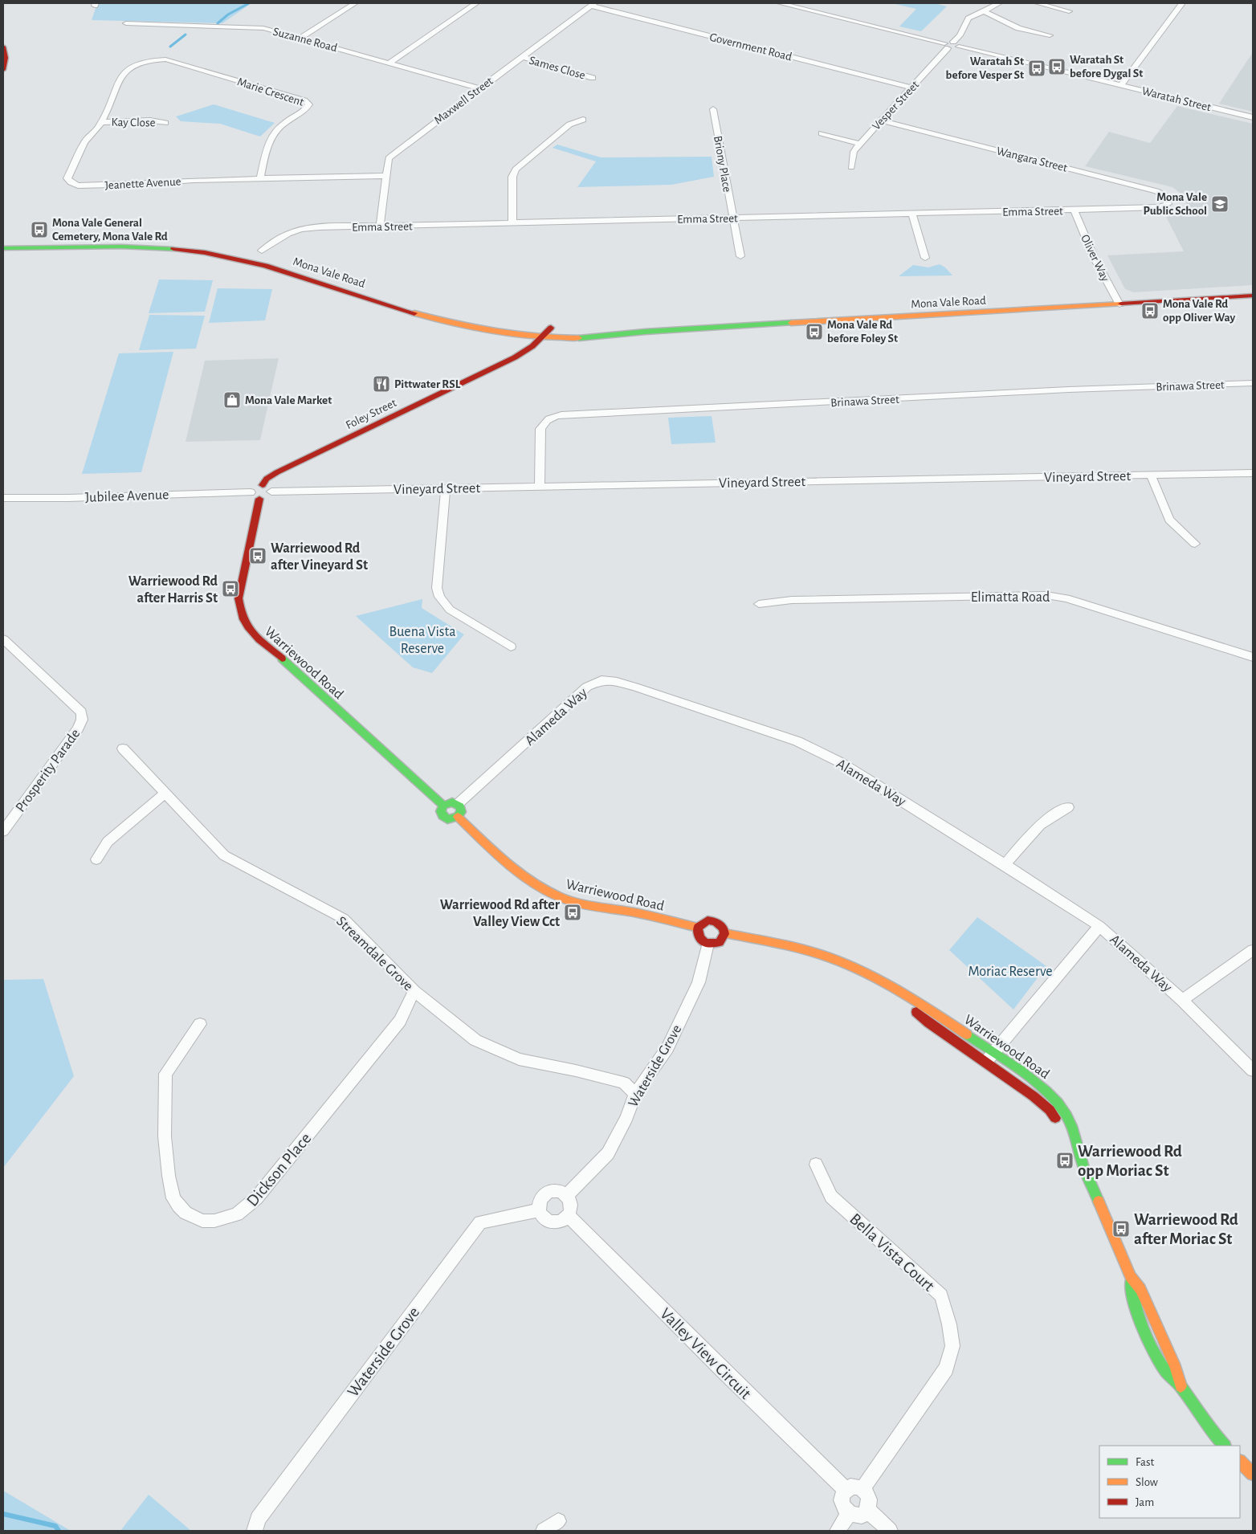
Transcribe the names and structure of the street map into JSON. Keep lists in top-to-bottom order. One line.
{"streets":{"main road":["Mona Vale Road","Foley Street","Warriewood Road"],"street":["Suzanne Road","Government Road","Sames Close","Marie Crescent","Waratah Street","Maxwell Street","Vesper Street","Kay Close","Wangara Street","Briony Place","Jeanette Avenue","Emma Street","Oliver Way","Brinawa Street","Vineyard Street","Jubilee Avenue","Elimatta Road","Alameda Way","Prosperity Parade","Streamdale Grove","Waterside Grove","Dickson Place","Bella Vista Court","Valley View Circuit"]},"crossings":[["Suzanne Road","Maxwell Street"],["Government Road","Maxwell Street"],["Government Road","Vesper Street"],["Sames Close","Maxwell Street"],["Marie Crescent","Jeanette Avenue"],["Maxwell Street","Jeanette Avenue"],["Maxwell Street","Emma Street"],["Vesper Street","Wangara Street"],["Kay Close","Jeanette Avenue"],["Wangara Street","Emma Street"],["Briony Place","Emma Street"],["Emma Street","Oliver Way"],["Oliver Way","Mona Vale Road"],["Mona Vale Road","Foley Street"],["Brinawa Street","Vineyard Street"],["Foley Street","Vineyard Street"],["Foley Street","Jubilee Avenue"],["Foley Street","Warriewood Road"],["Vineyard Street","Jubilee Avenue"],["Vineyard Street","Warriewood Road"],["Jubilee Avenue","Warriewood Road"],["Warriewood Road","Alameda Way"],["Warriewood Road","Waterside Grove"],["Streamdale Grove","Waterside Grove"],["Streamdale Grove","Dickson Place"],["Waterside Grove","Valley View Circuit"],["Bella Vista Court","Valley View Circuit"]],"parks":["Buena Vista Reserve","Moriac Reserve"],"places":{"bus stop":["Waratah St before Dygal St","Waratah St before Vesper St","Mona Vale General Cemetery, Mona Vale Rd","Mona Vale Rd opp Oliver Way","Mona Vale Rd before Foley St","Warriewood Rd after Vineyard St","Warriewood Rd after Harris St","Warriewood Rd after Valley View Cct","Warriewood Rd opp Moriac St","Warriewood Rd after Moriac St"],"school or university":["Mona Vale Public School"],"restaurant":["Pittwater RSL"],"shop":["Mona Vale Market"]},"legend":["Fast","Slow","Jam"]}
